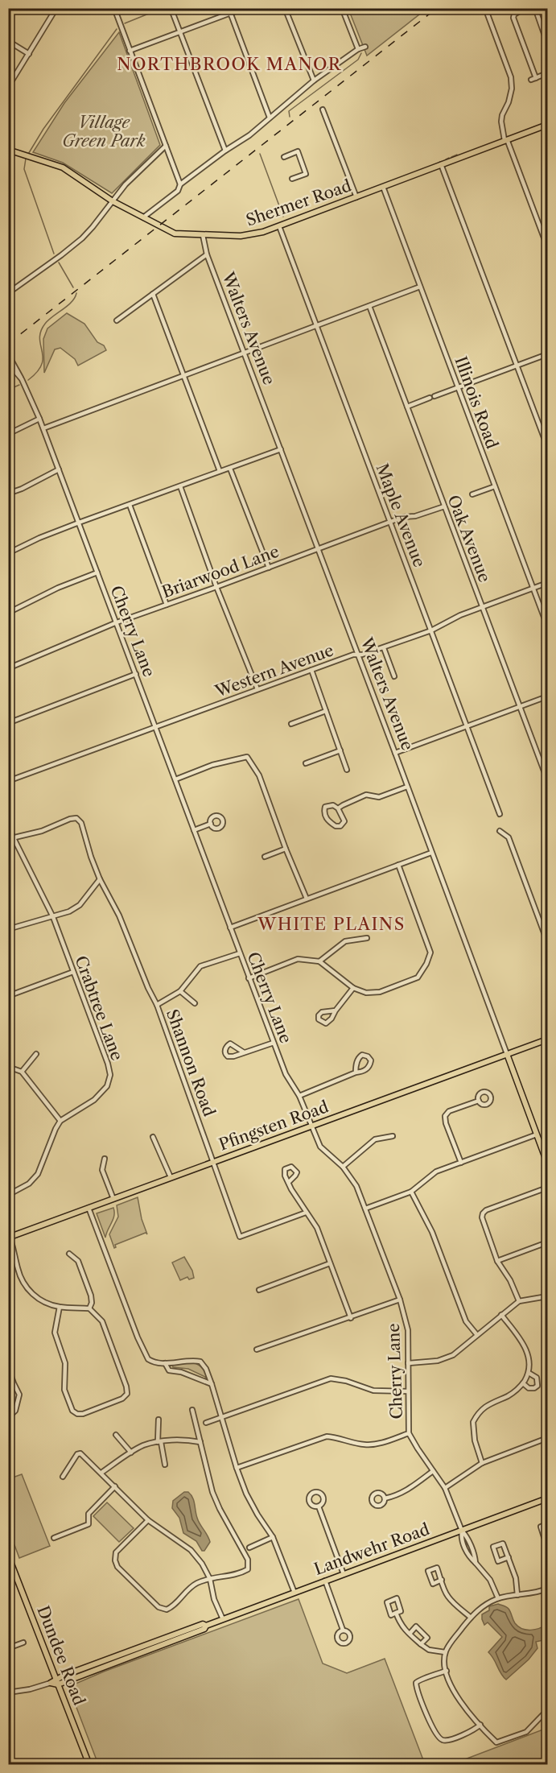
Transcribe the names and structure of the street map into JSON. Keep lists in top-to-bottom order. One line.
{"streets":{"main road":["Shermer Road","Walters Avenue","Pfingsten Road","Landwehr Road","Dundee Road"],"street":["Illinois Road","Maple Avenue","Oak Avenue","Briarwood Lane","Cherry Lane","Western Avenue","Crabtree Lane","Shannon Road"]},"crossings":[["Shermer Road","Walters Avenue"],["Shermer Road","Illinois Road"],["Shermer Road","Maple Avenue"],["Walters Avenue","Briarwood Lane"],["Walters Avenue","Western Avenue"],["Walters Avenue","Pfingsten Road"],["Illinois Road","Western Avenue"],["Maple Avenue","Briarwood Lane"],["Maple Avenue","Western Avenue"],["Oak Avenue","Briarwood Lane"],["Oak Avenue","Western Avenue"],["Briarwood Lane","Cherry Lane"],["Cherry Lane","Western Avenue"],["Cherry Lane","Pfingsten Road"],["Cherry Lane","Landwehr Road"],["Crabtree Lane","Shannon Road"],["Shannon Road","Pfingsten Road"],["Landwehr Road","Dundee Road"]],"districts":["NORTHBROOK MANOR","WHITE PLAINS"],"parks":["Village Green Park"]}
